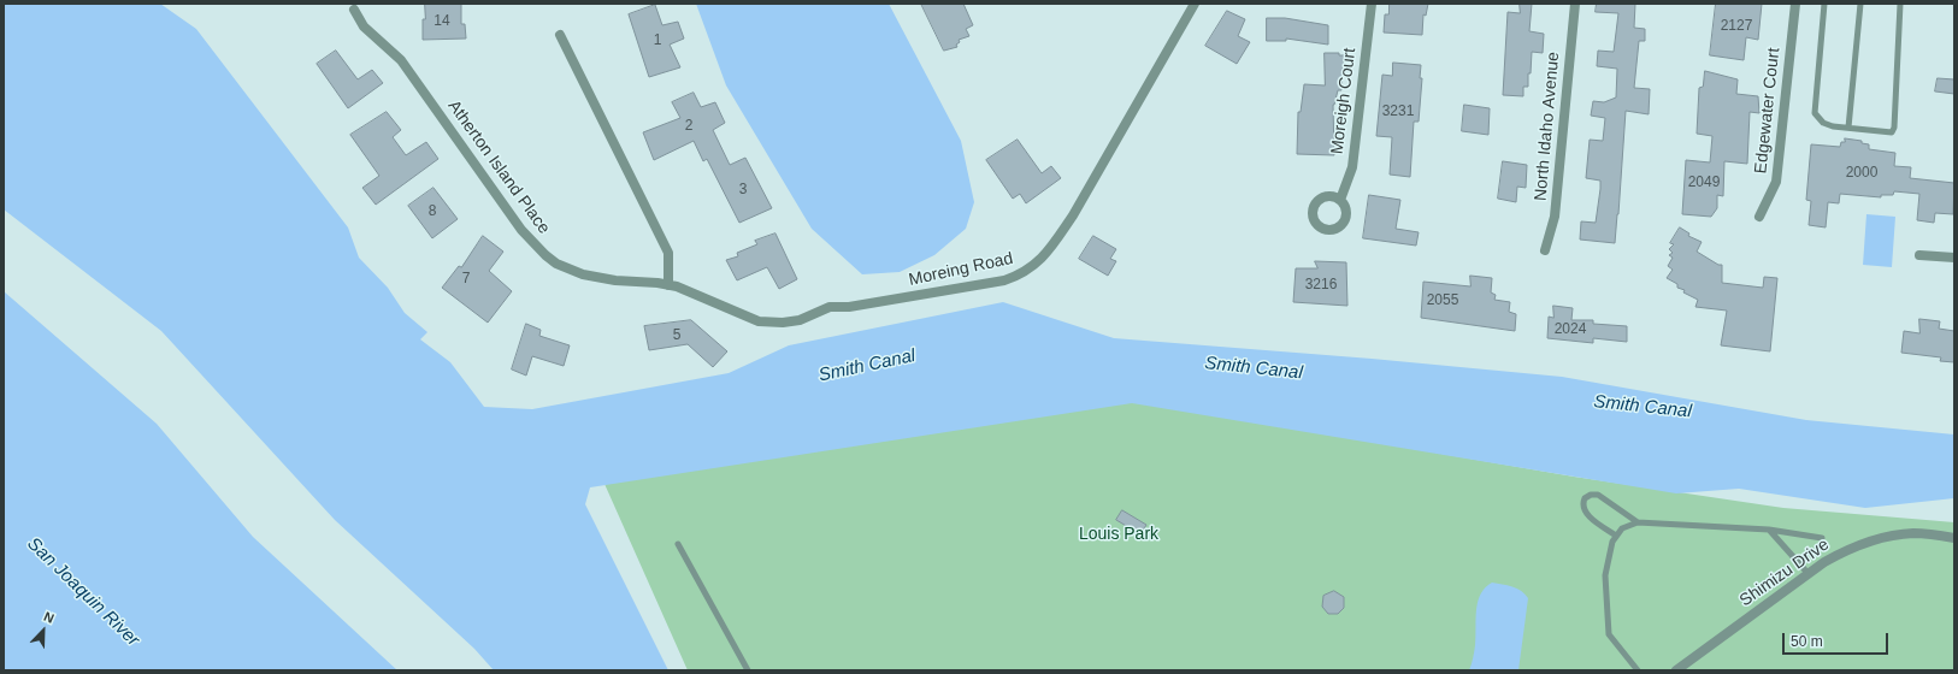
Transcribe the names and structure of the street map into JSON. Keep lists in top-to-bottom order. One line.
{"streets":{"street":["Moreigh Court","Edgewater Court","North Idaho Avenue","Atherton Island Place","Moreing Road","Shimizu Drive"]},"crossings":[["Atherton Island Place","Moreing Road"]],"water":["Smith Canal","San Joaquin River"],"parks":["Louis Park"],"house_numbers":["14","2127","1","3231","2","2000","2049","3","8","7","3216","2055","2024","5"],"scale_bar":"50 m","north":"top right"}
